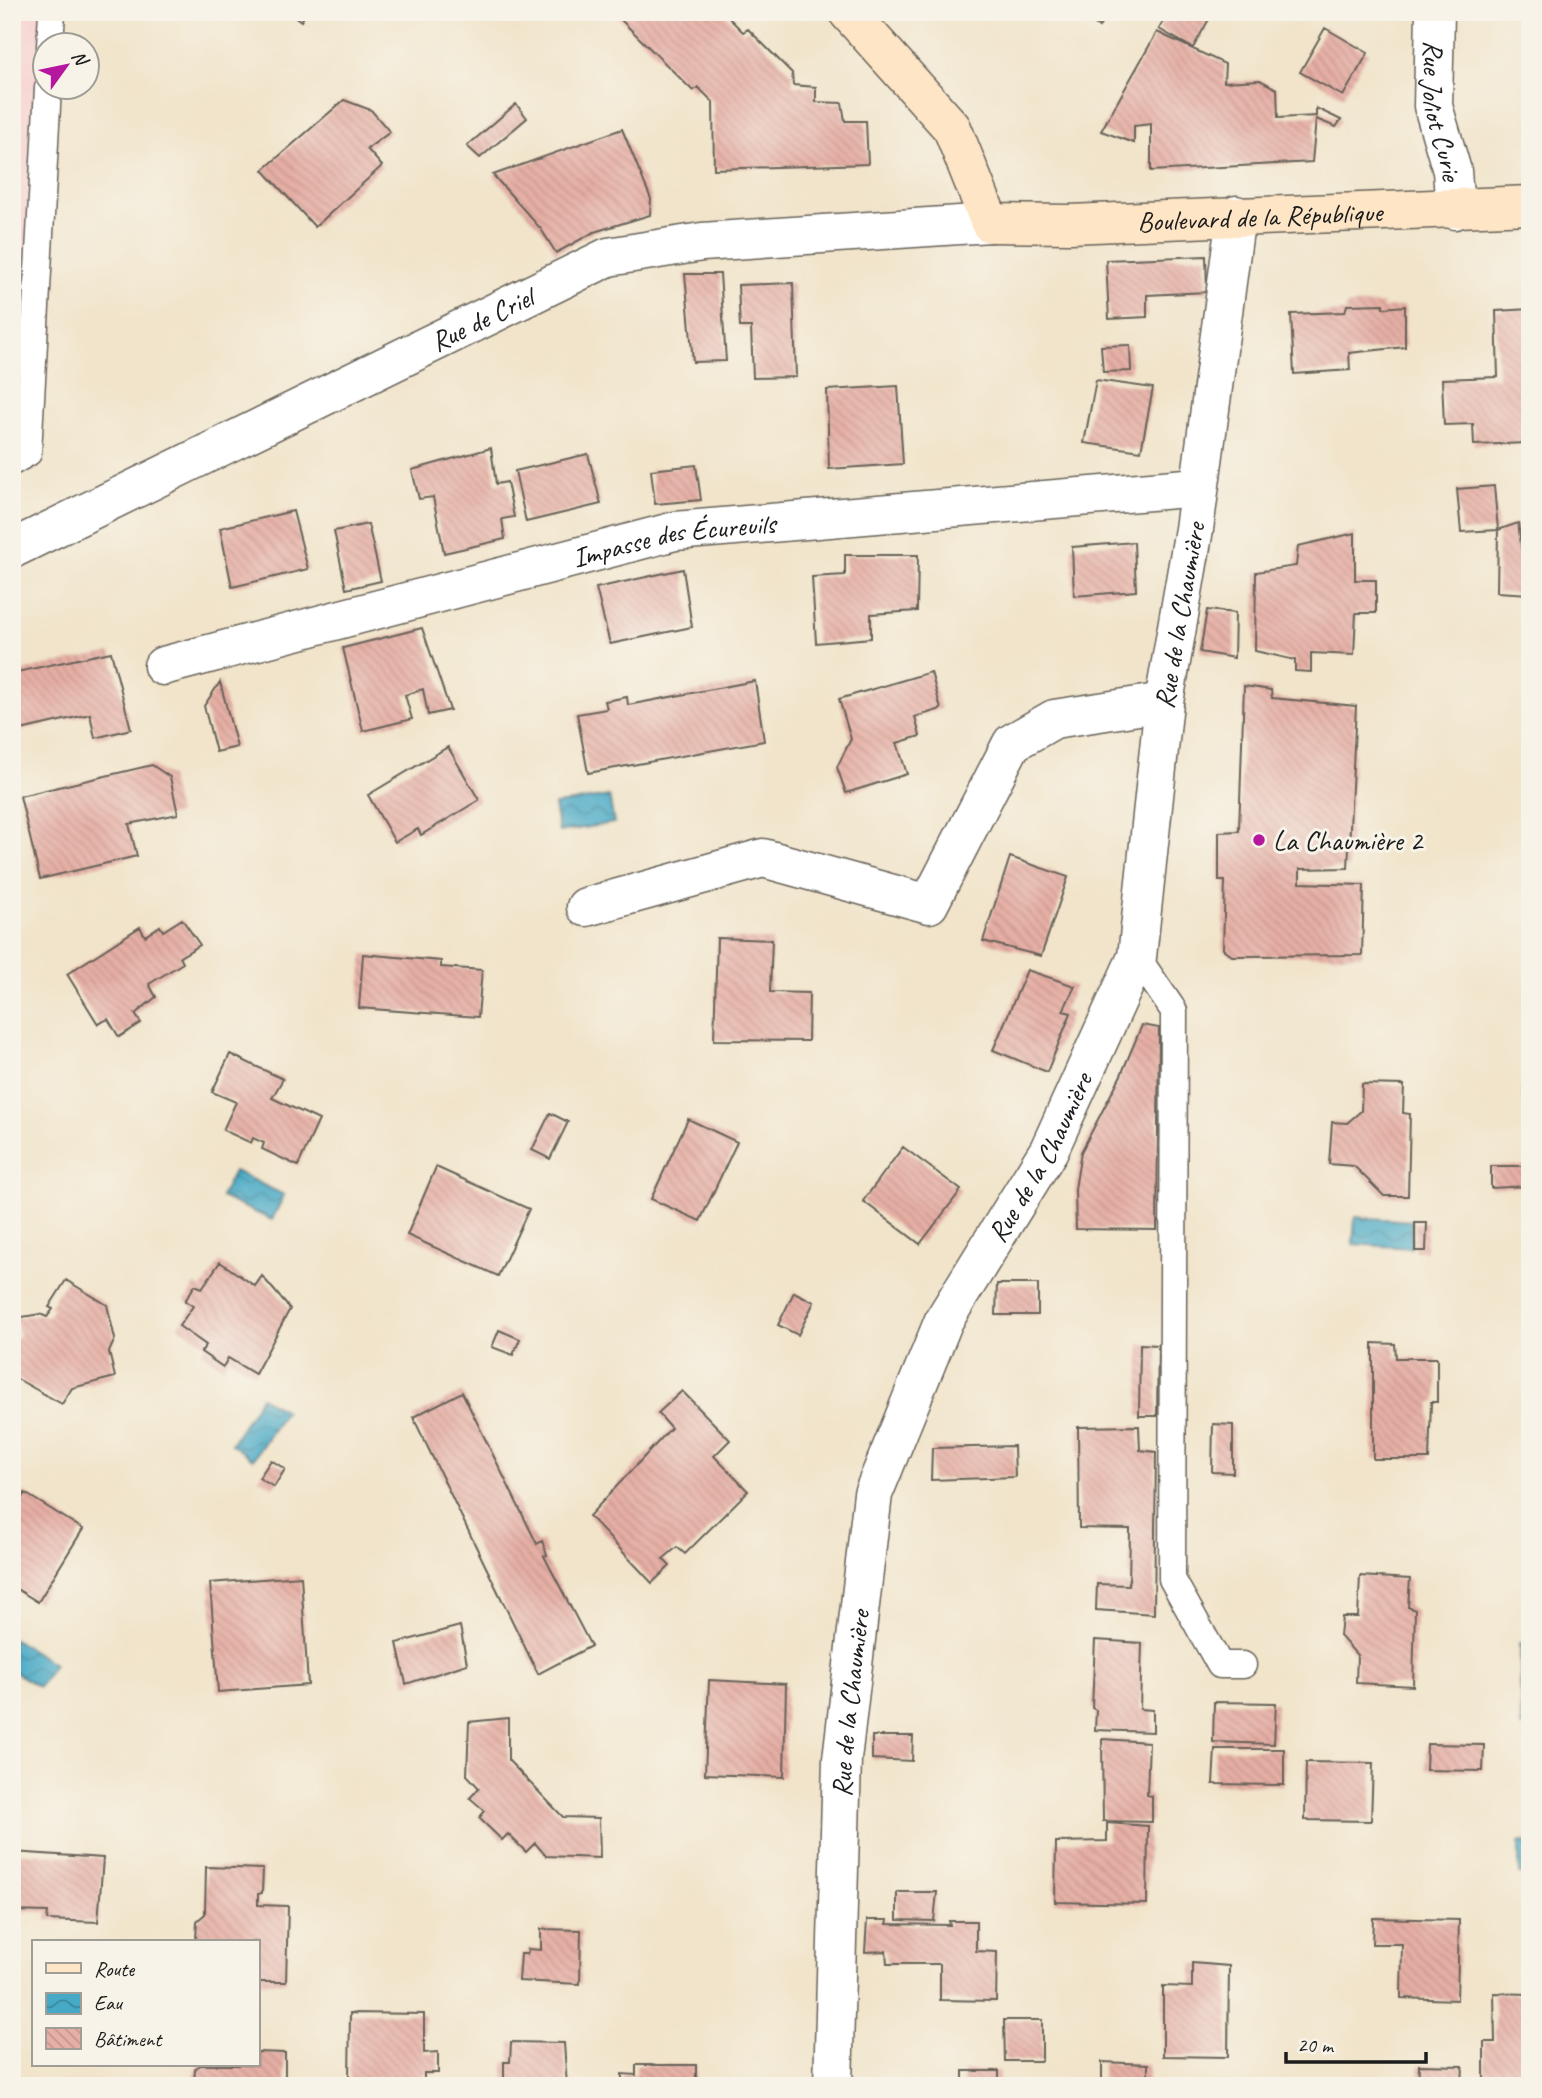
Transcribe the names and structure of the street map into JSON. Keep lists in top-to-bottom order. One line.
{"streets":{"street":["Rue Joliot Curie","Boulevard de la République","Rue de Criel","Impasse des Écureuils","Rue de la Chaumière"]},"crossings":[["Rue Joliot Curie","Boulevard de la République"],["Boulevard de la République","Rue de Criel"],["Boulevard de la République","Rue de la Chaumière"],["Impasse des Écureuils","Rue de la Chaumière"]],"places":["La Chaumière 2"],"legend":["Route","Eau","Bâtiment"],"scale_bar":"20 m","north":"top right"}
